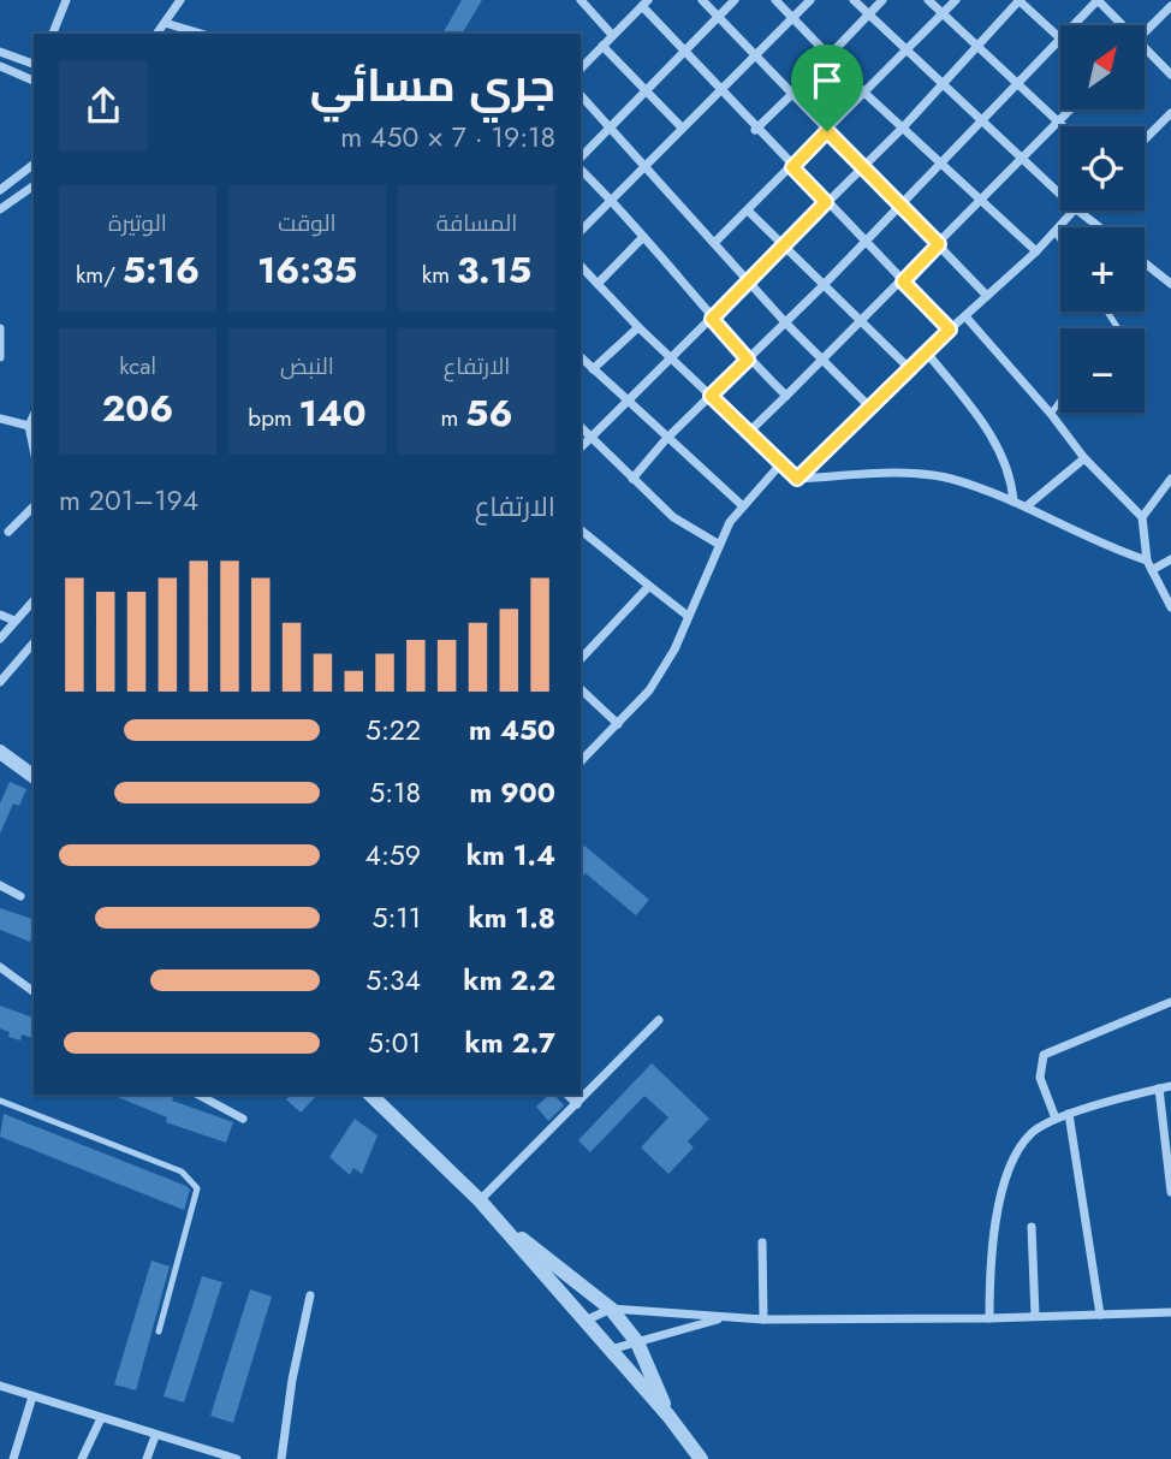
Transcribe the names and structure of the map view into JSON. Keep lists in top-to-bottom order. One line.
{"north":"top right","page":{"map_buttons":["+","−"],"heading":["جري مسائي","19:18 · 7 × 450 m"],"stats":[["المسافة","3.15 km"],["الوقت","16:35"],["الوتيرة","5:16 /km"],["الارتفاع","56 m"],["النبض","140 bpm"],["kcal","206"]],"chart":["الارتفاع","194–201 m"],"list":[{"name":"450 m","note":"5:22"},{"name":"900 m","note":"5:18"},{"name":"1.4 km","note":"4:59"},{"name":"1.8 km","note":"5:11"},{"name":"2.2 km","note":"5:34"},{"name":"2.7 km","note":"5:01"}]}}
